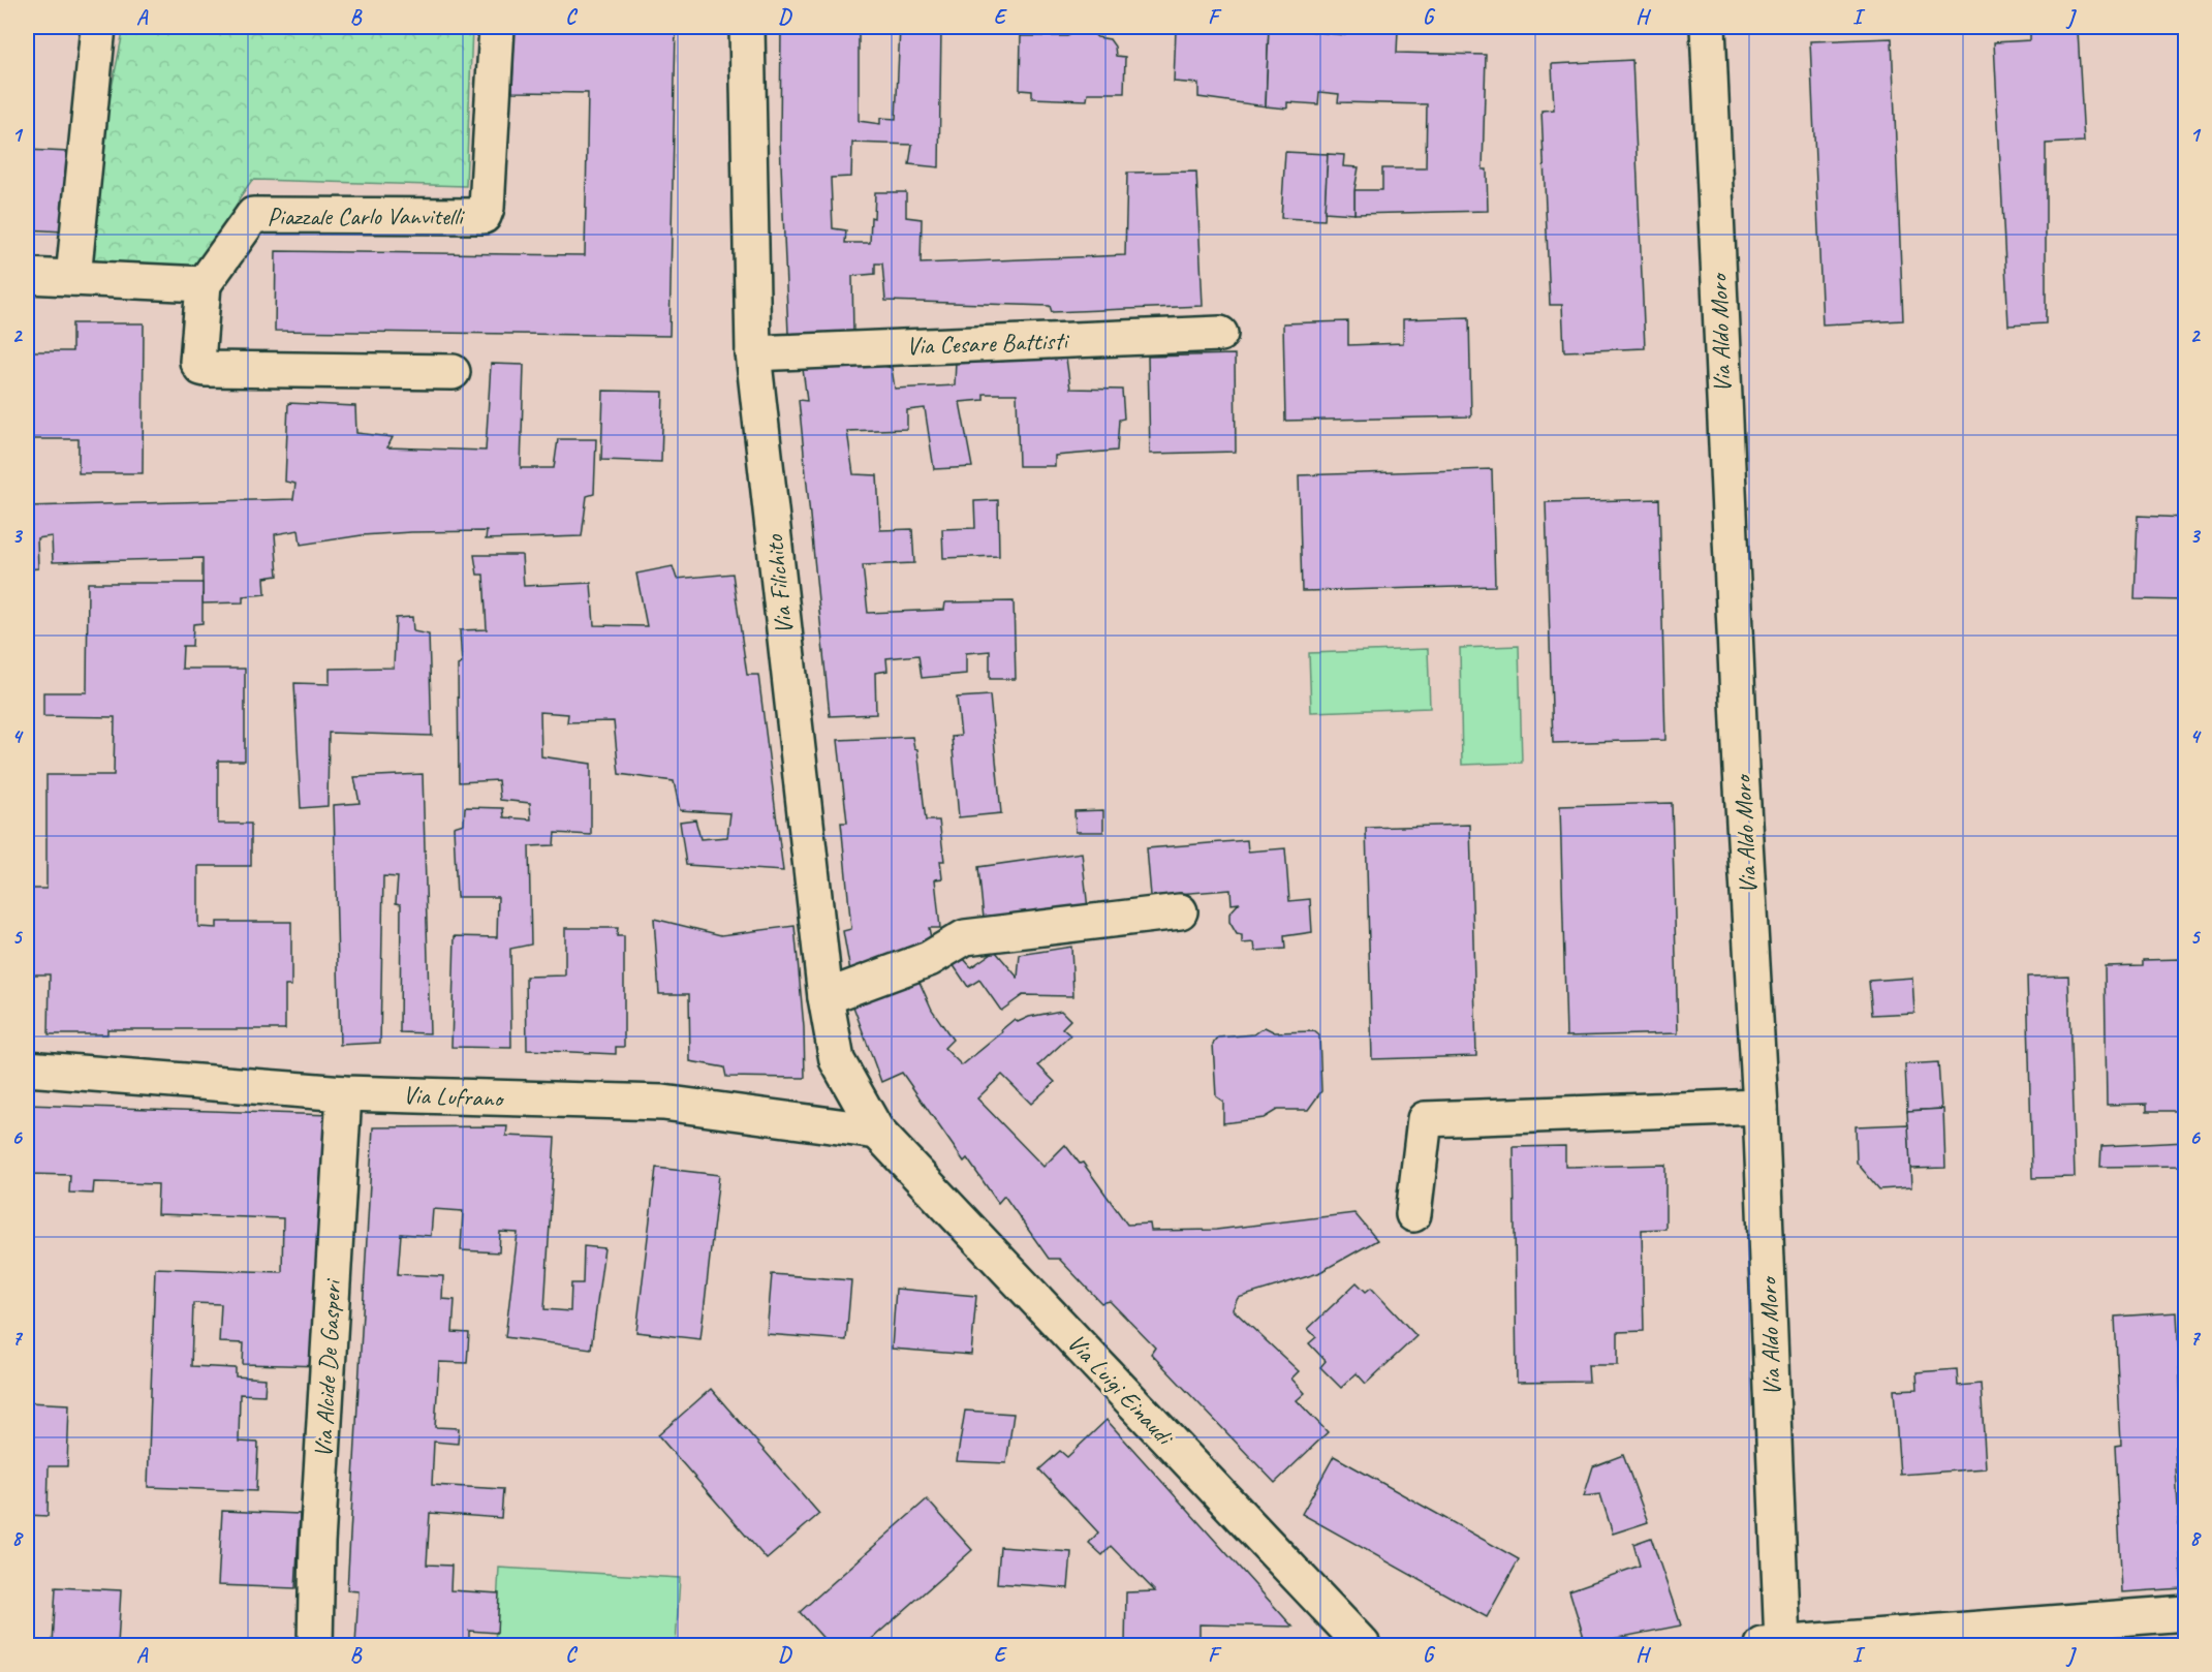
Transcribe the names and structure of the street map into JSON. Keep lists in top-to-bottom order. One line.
{"streets":{"street":["Piazzale Carlo Vanvitelli","Via Aldo Moro","Via Cesare Battisti","Via Filichito","Via Lufrano","Via Alcide De Gasperi","Via Luigi Einaudi"]},"crossings":[["Via Cesare Battisti","Via Filichito"],["Via Filichito","Via Lufrano"],["Via Filichito","Via Luigi Einaudi"],["Via Lufrano","Via Alcide De Gasperi"],["Via Lufrano","Via Luigi Einaudi"]],"grid":{"columns":["A","B","C","D","E","F","G","H","I","J"],"rows":["1","2","3","4","5","6","7","8"]}}
